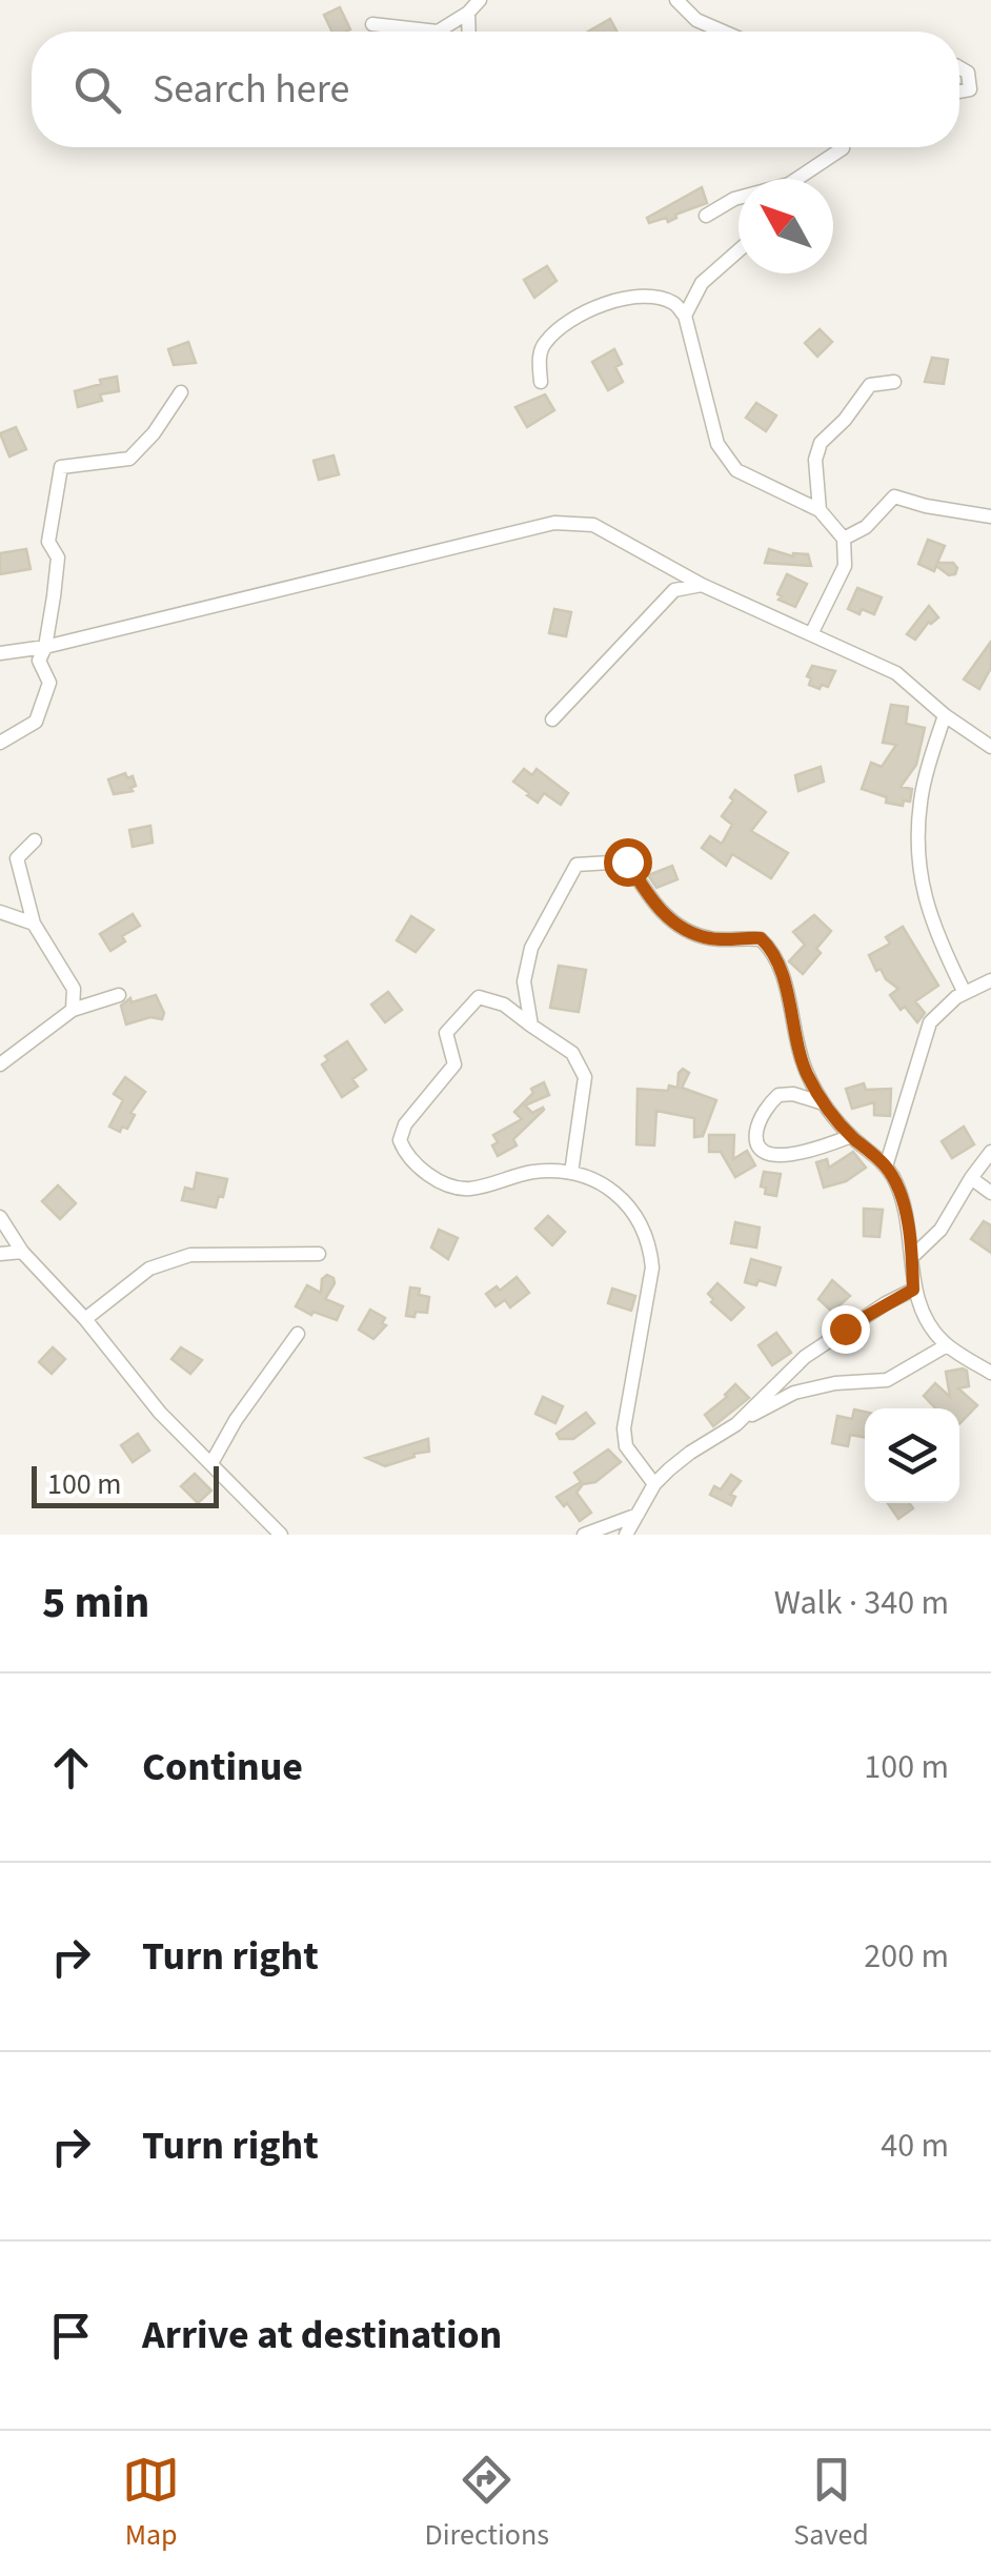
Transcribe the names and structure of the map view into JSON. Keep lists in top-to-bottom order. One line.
{"scale_bar":"100 m","north":"top left","page":{"search":"Search here","scale":"100 m","heading":["5 min","Walk · 340 m"],"list":[["Continue","100 m"],["Turn right","200 m"],["Turn right","40 m"],"Arrive at destination"],"nav":["Map","Directions","Saved"]}}
